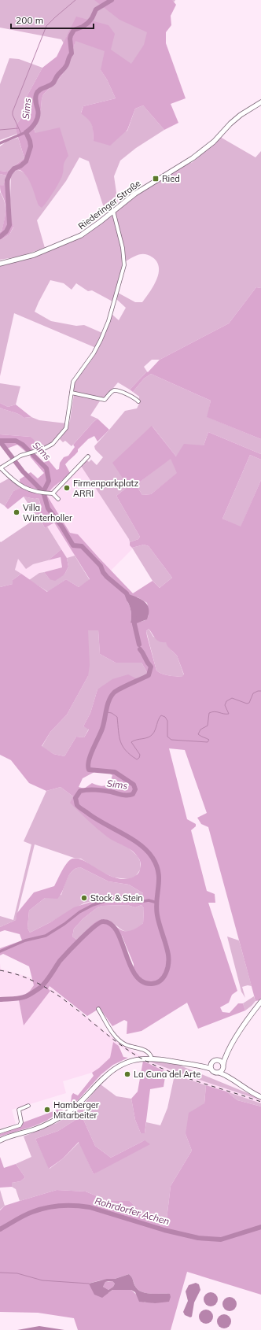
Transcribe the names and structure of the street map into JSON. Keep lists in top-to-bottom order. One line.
{"streets":{"main road":["Riederinger Straße"]},"water":["Sims","Rohrdorfer Achen"],"places":{"transit":["Ried"],"other":["Firmenparkplatz ARRI","Villa Winterholler","Stock & Stein","La Cuna del Arte","Hamberger Mitarbeiter"]},"scale_bar":"200 m"}
